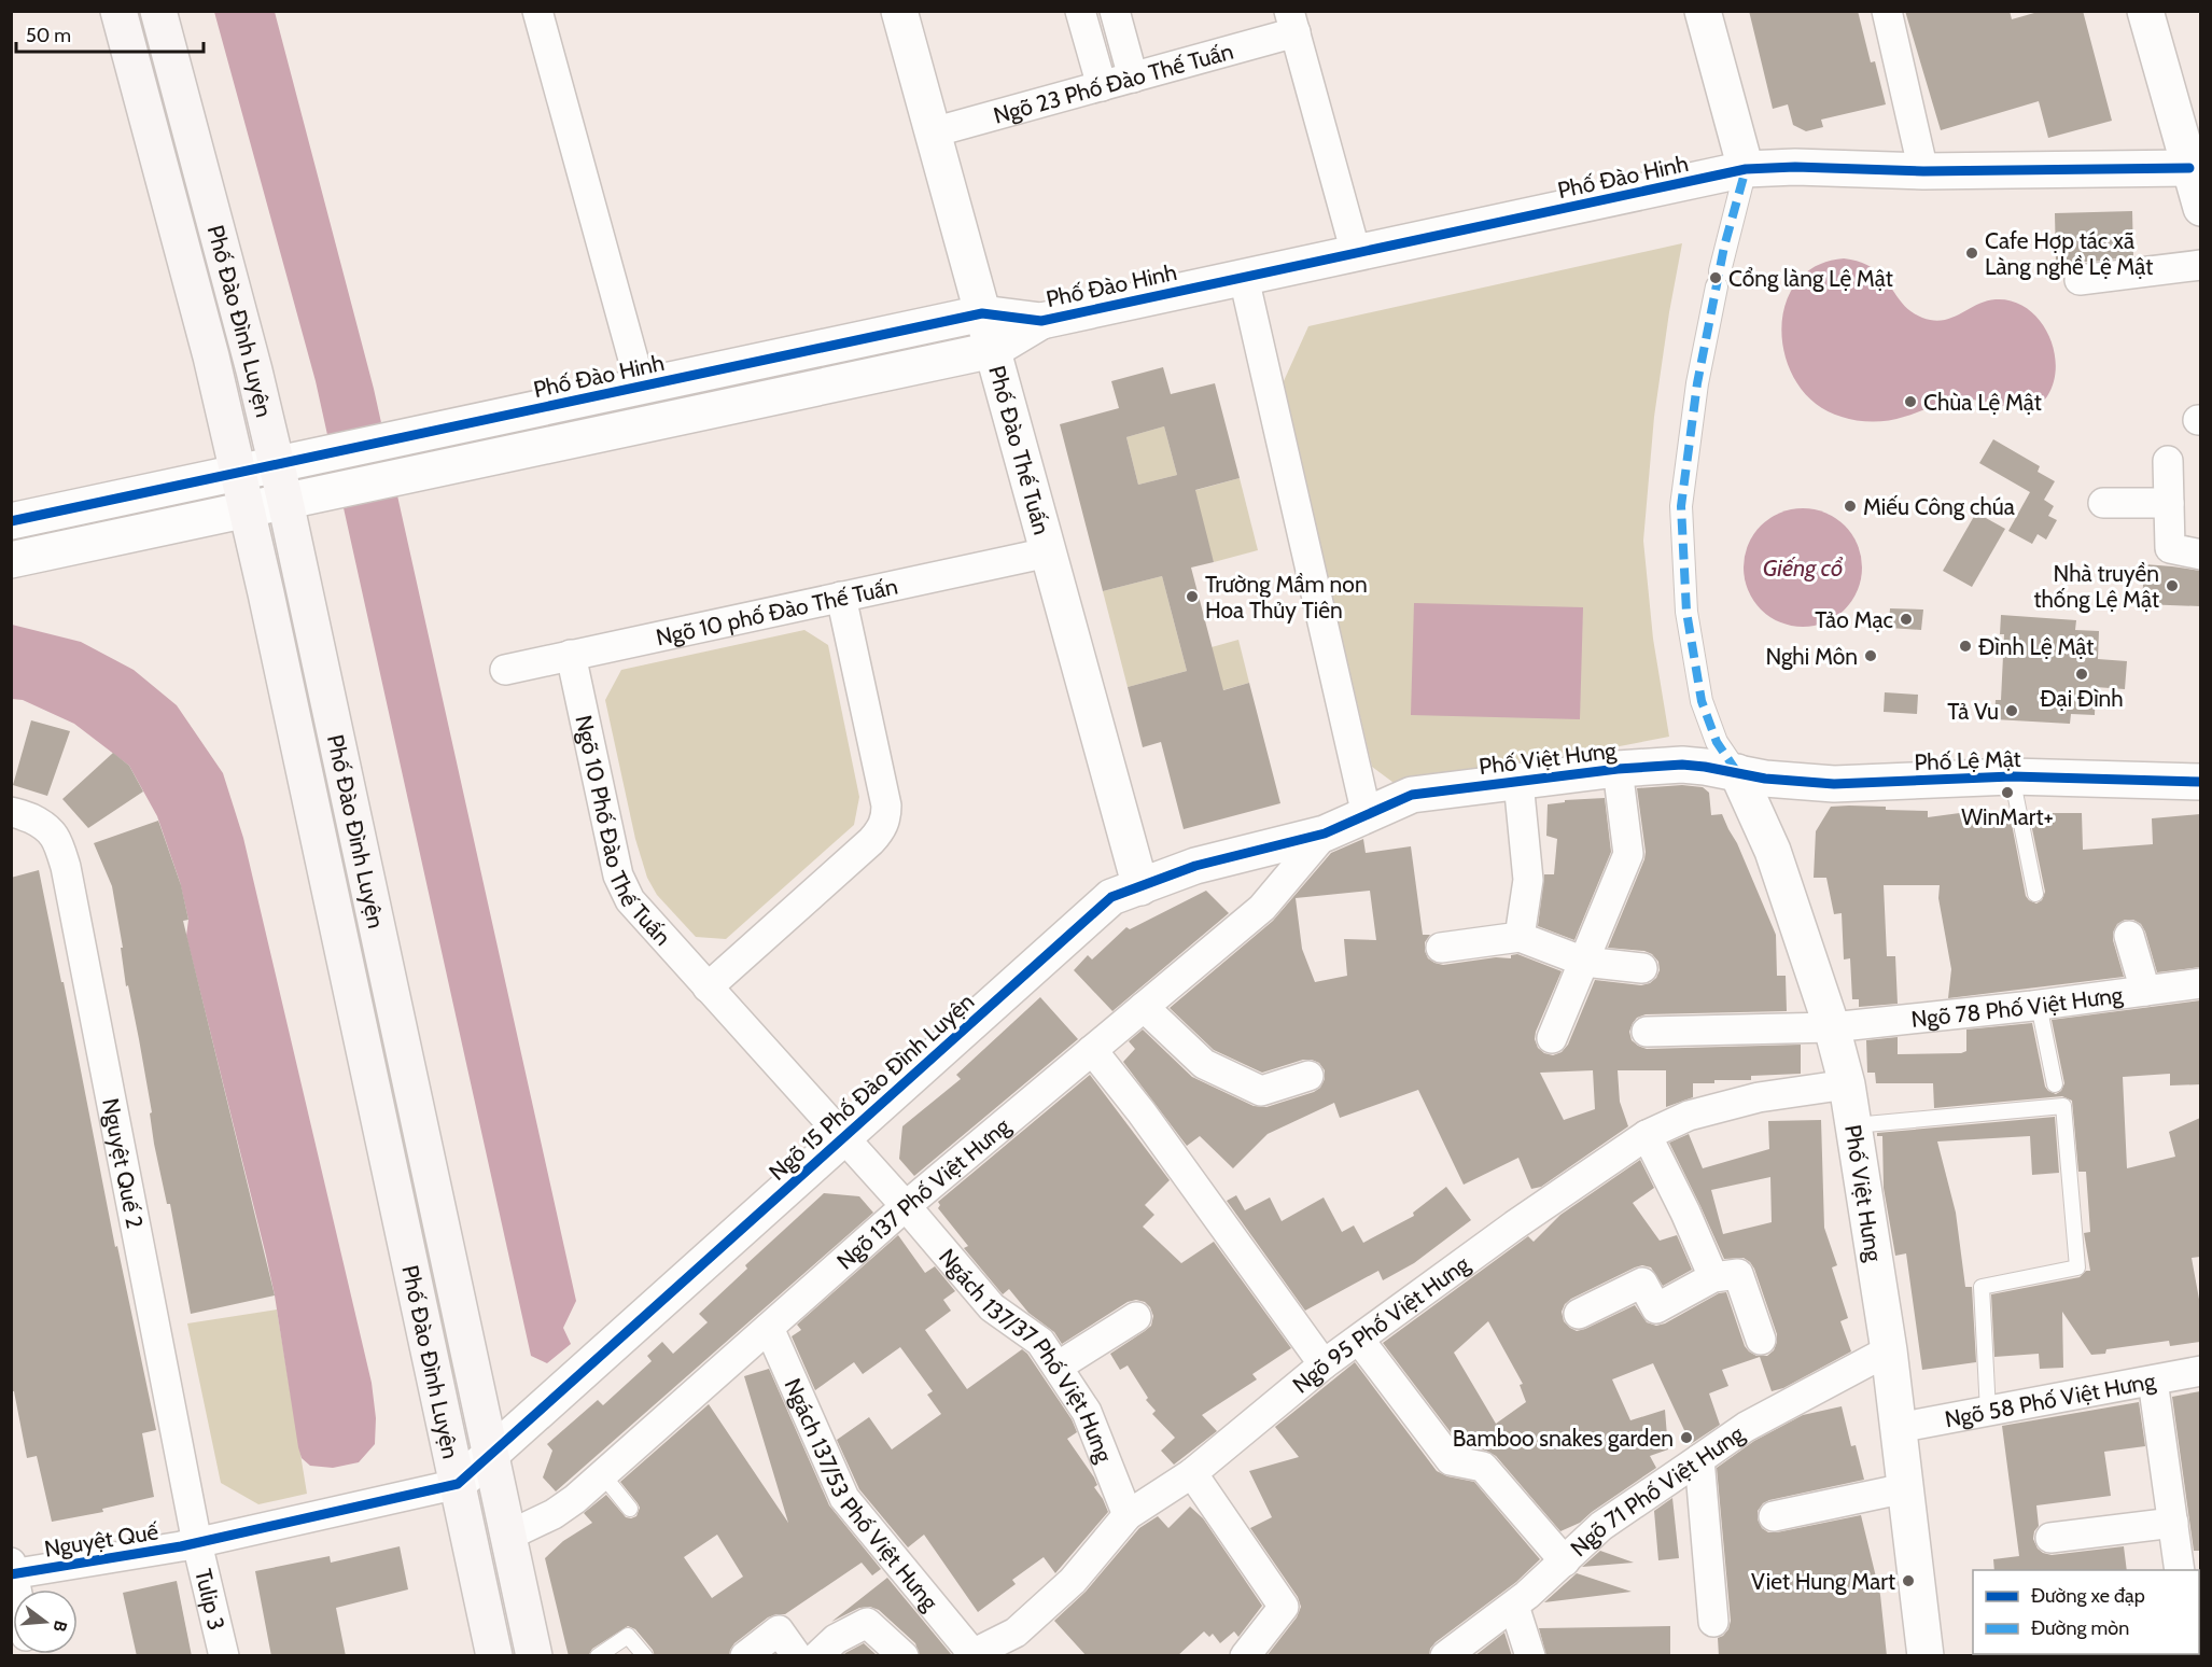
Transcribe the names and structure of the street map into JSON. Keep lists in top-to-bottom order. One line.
{"streets":{"main road":["Phố Đào Đình Luyện"],"street":["Ngõ 23 Phố Đào Thế Tuấn","Phố Đào Hinh","Phố Đào Thế Tuấn","Ngõ 10 phố Đào Thế Tuấn","Phố Việt Hưng","Phố Lệ Mật","Ngõ 10 Phố Đào Thế Tuấn","Ngõ 78 Phố Việt Hưng","Ngõ 15 Phố Đào Đình Luyện","Nguyệt Quế 2","Ngõ 137 Phố Việt Hưng","Ngõ 95 Phố Việt Hưng","Ngách 137/37 Phố Việt Hưng","Ngõ 58 Phố Việt Hưng","Ngõ 71 Phố Việt Hưng","Ngách 137/53 Phố Việt Hưng","Nguyệt Quế","Tulip 3"]},"crossings":[["Ngõ 23 Phố Đào Thế Tuấn","Phố Đào Thế Tuấn"],["Phố Đào Hinh","Phố Đào Đình Luyện"],["Phố Đào Hinh","Phố Đào Thế Tuấn"],["Phố Đào Đình Luyện","Ngõ 15 Phố Đào Đình Luyện"],["Phố Đào Đình Luyện","Ngõ 137 Phố Việt Hưng"],["Phố Đào Đình Luyện","Nguyệt Quế"],["Phố Đào Thế Tuấn","Ngõ 10 phố Đào Thế Tuấn"],["Phố Đào Thế Tuấn","Ngõ 15 Phố Đào Đình Luyện"],["Ngõ 10 phố Đào Thế Tuấn","Ngõ 10 Phố Đào Thế Tuấn"],["Phố Việt Hưng","Phố Lệ Mật"],["Phố Việt Hưng","Ngõ 78 Phố Việt Hưng"],["Phố Việt Hưng","Ngõ 15 Phố Đào Đình Luyện"],["Phố Việt Hưng","Ngõ 95 Phố Việt Hưng"],["Phố Việt Hưng","Ngõ 58 Phố Việt Hưng"],["Phố Việt Hưng","Ngõ 71 Phố Việt Hưng"],["Ngõ 10 Phố Đào Thế Tuấn","Ngõ 15 Phố Đào Đình Luyện"],["Ngõ 10 Phố Đào Thế Tuấn","Ngõ 137 Phố Việt Hưng"],["Ngõ 10 Phố Đào Thế Tuấn","Ngách 137/37 Phố Việt Hưng"],["Ngõ 15 Phố Đào Đình Luyện","Ngõ 137 Phố Việt Hưng"],["Ngõ 15 Phố Đào Đình Luyện","Nguyệt Quế"],["Nguyệt Quế 2","Nguyệt Quế"],["Nguyệt Quế 2","Tulip 3"],["Ngõ 137 Phố Việt Hưng","Ngách 137/37 Phố Việt Hưng"],["Ngõ 137 Phố Việt Hưng","Ngách 137/53 Phố Việt Hưng"],["Ngõ 95 Phố Việt Hưng","Ngách 137/37 Phố Việt Hưng"],["Ngõ 95 Phố Việt Hưng","Ngách 137/53 Phố Việt Hưng"],["Nguyệt Quế","Tulip 3"]],"water":["Giếng cổ"],"places":["Cafe Hợp tác xã Làng nghề Lệ Mật","Cổng làng Lệ Mật","Chùa Lệ Mật","Miếu Công chúa","Nhà truyền thống Lệ Mật","Trường Mầm non Hoa Thủy Tiên","Tảo Mạc","Đình Lệ Mật","Nghi Môn","Đại Đình","Tả Vu","WinMart+","Bamboo snakes garden","Viet Hung Mart"],"legend":["Đường xe đạp","Đường mòn"],"scale_bar":"50 m","north":"right"}
